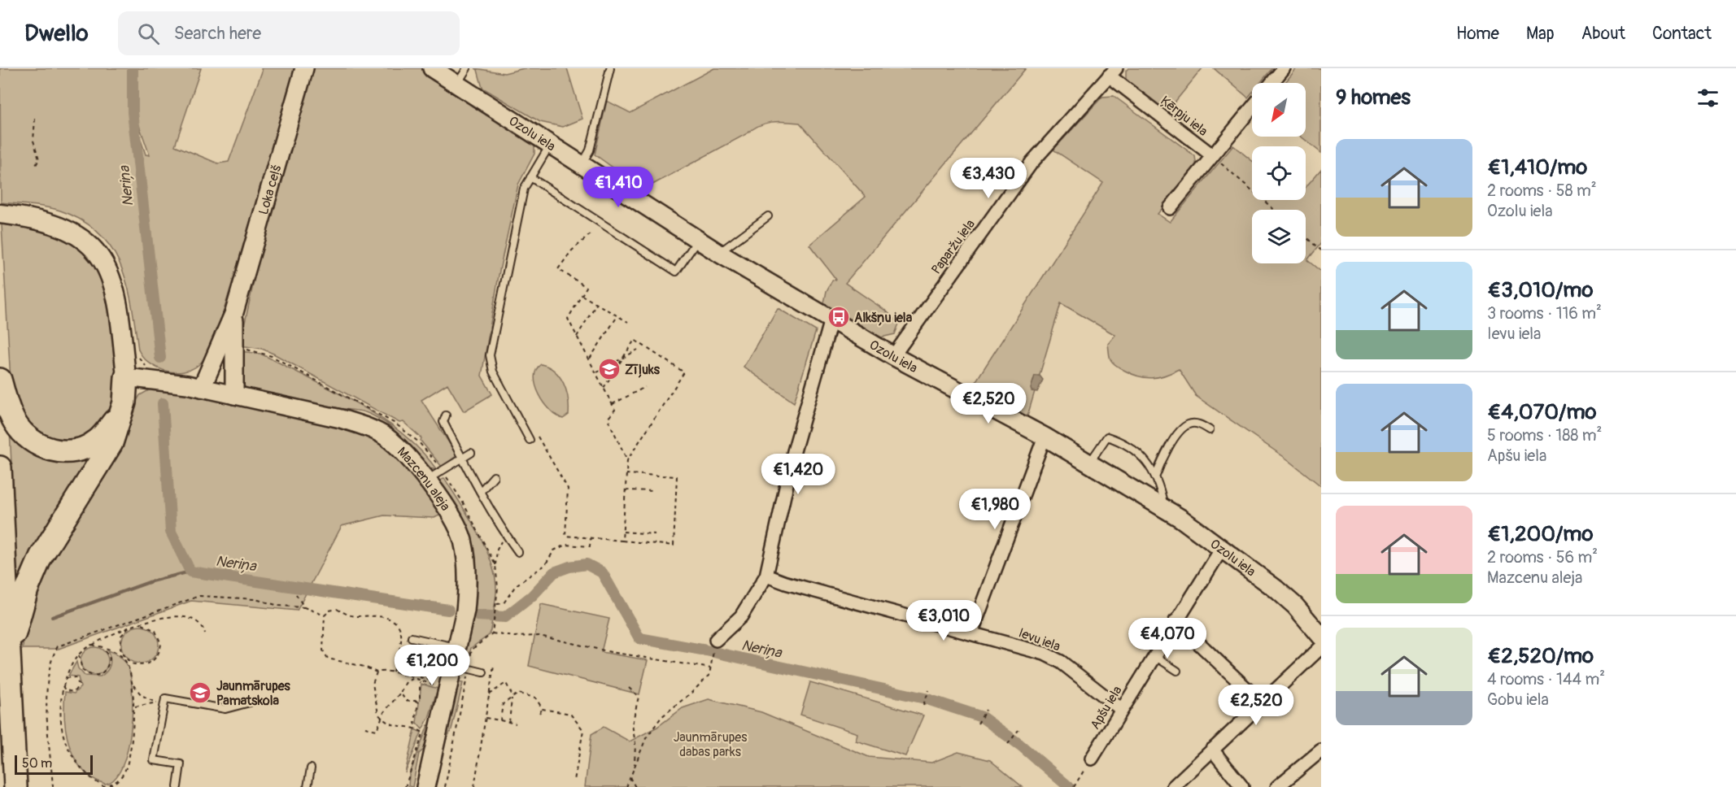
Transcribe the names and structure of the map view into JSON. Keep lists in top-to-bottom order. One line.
{"streets":{"main road":["Ozolu iela","Loka ceļš","Mazcenu aleja"],"street":["Ķērpju iela","Paparžu iela","Ievu iela","Apšu iela"]},"crossings":[["Ķērpju iela","Paparžu iela"],["Ozolu iela","Paparžu iela"],["Ozolu iela","Apšu iela"],["Loka ceļš","Mazcenu aleja"],["Ievu iela","Apšu iela"]],"water":["Neriņa"],"parks":["Jaunmārupes dabas parks"],"places":{"bus stop":["Alkšņu iela"],"school or university":["Zīļuks","Jaunmārupes Pamatskola"]},"scale_bar":"50 m","north":"bottom left","page":{"header":"Dwello","search":"Search here","nav":["Home","Map","About","Contact"],"heading":"9 homes","list":[{"name":"€1,410/mo","note":"2 rooms · 58 m² · Ozolu iela"},{"name":"€3,010/mo","note":"3 rooms · 116 m² · Ievu iela"},{"name":"€4,070/mo","note":"5 rooms · 188 m² · Apšu iela"},{"name":"€1,200/mo","note":"2 rooms · 56 m² · Mazcenu aleja"},{"name":"€2,520/mo","note":"4 rooms · 144 m² · Gobu iela"}],"price":["€3,430","€1,410","€2,520","€1,420","€1,980","€3,010","€4,070","€1,200","€2,520"],"scale":"50 m"}}
